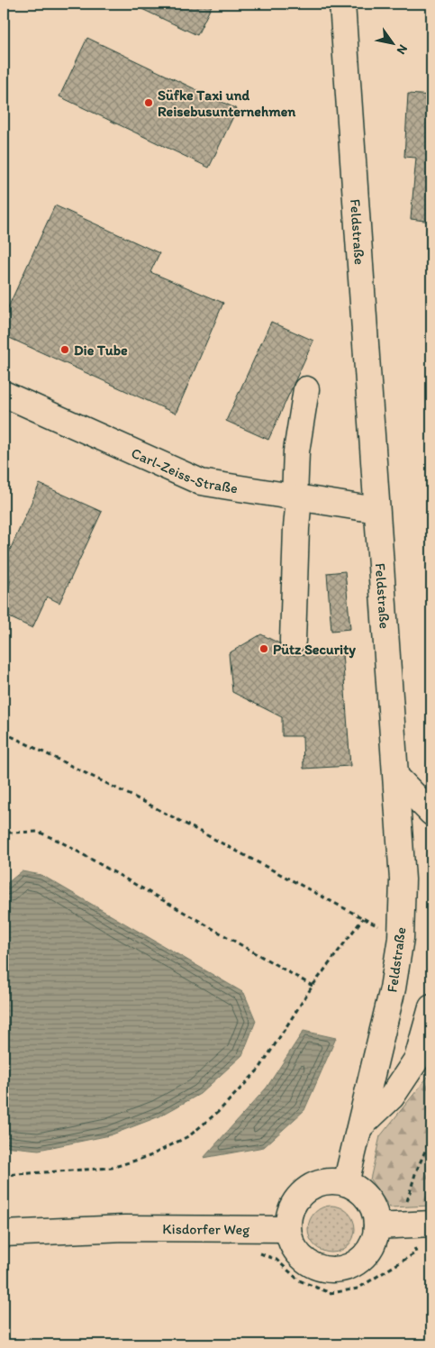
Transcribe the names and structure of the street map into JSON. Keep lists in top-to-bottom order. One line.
{"streets":{"street":["Feldstraße","Carl-Zeiss-Straße","Kisdorfer Weg"]},"crossings":[["Feldstraße","Carl-Zeiss-Straße"],["Feldstraße","Kisdorfer Weg"]],"places":["Süfke Taxi und Reisebusunternehmen","Die Tube","Pütz Security"],"north":"bottom right"}
